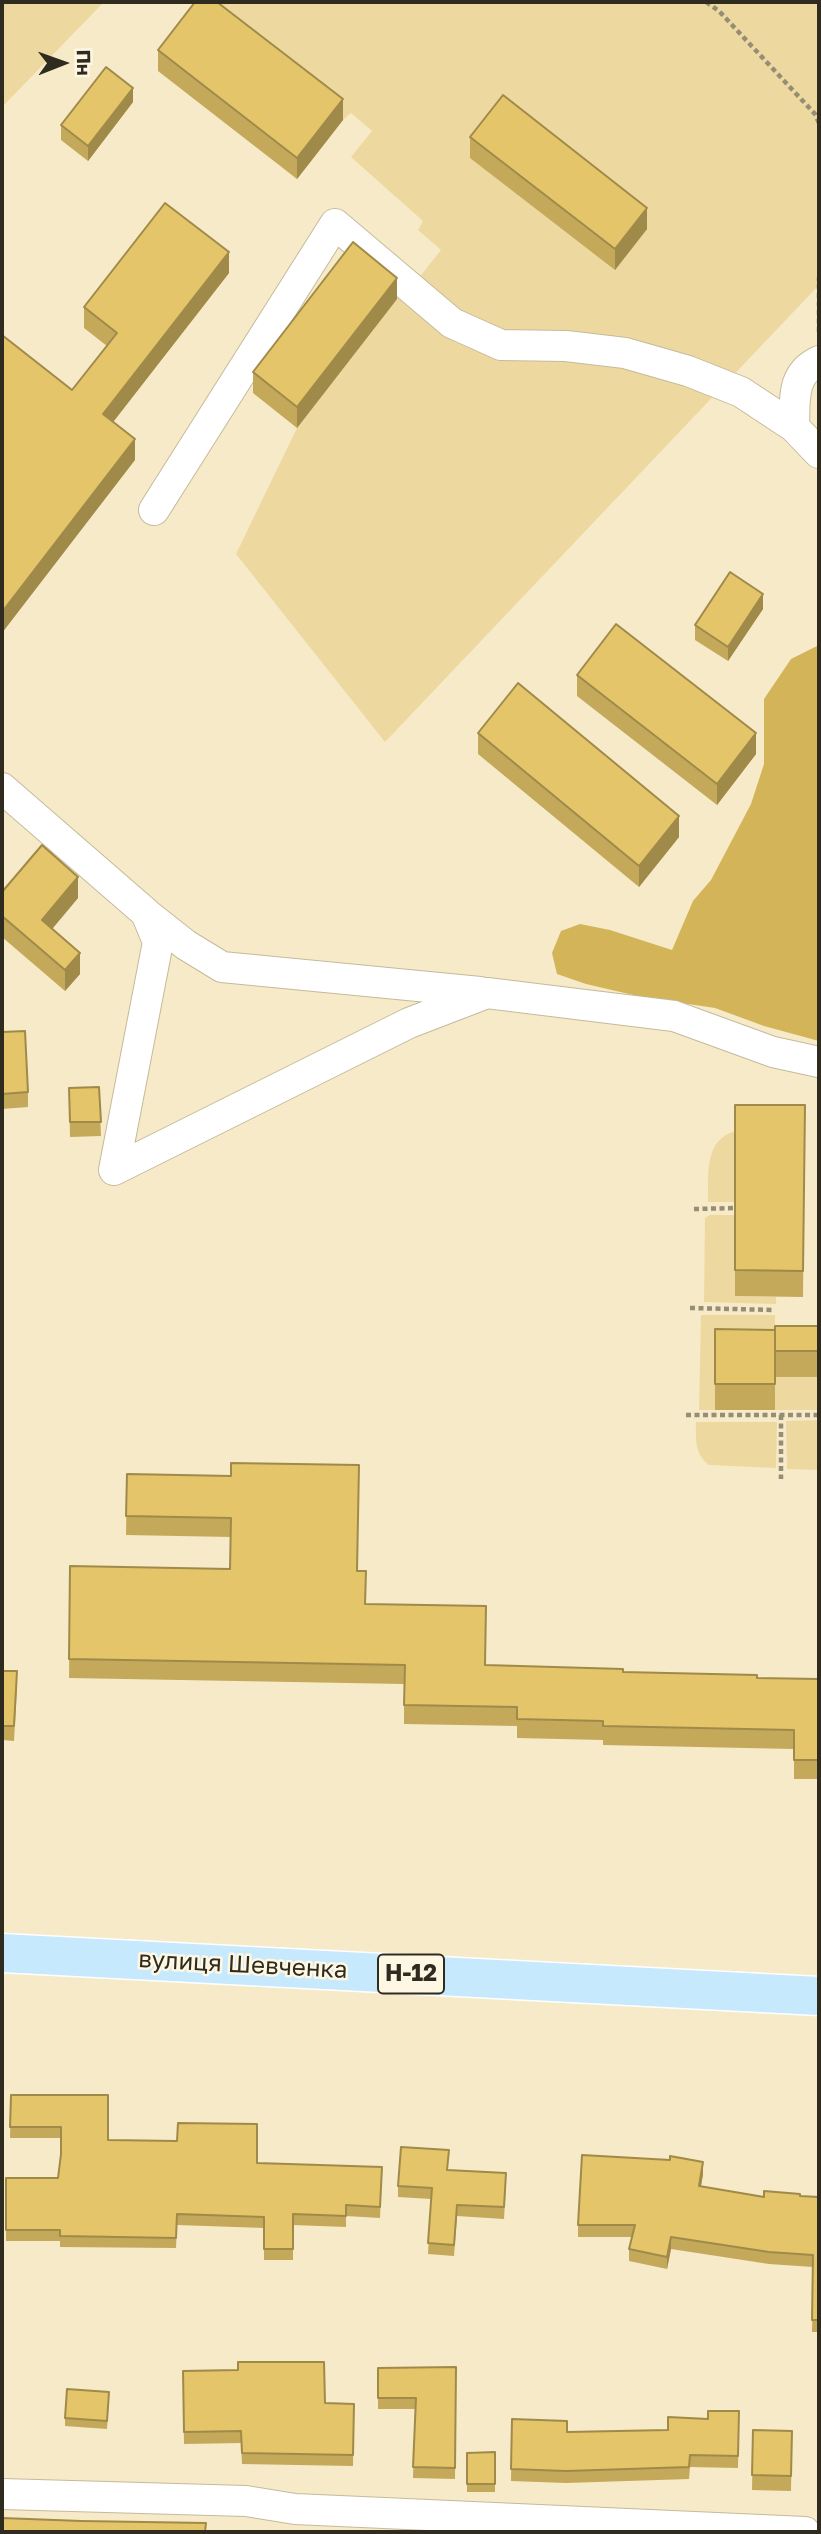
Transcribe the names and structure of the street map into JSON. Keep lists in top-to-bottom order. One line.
{"streets":{"main road":["вулиця Шевченка","Н-12"]},"north":"right"}
